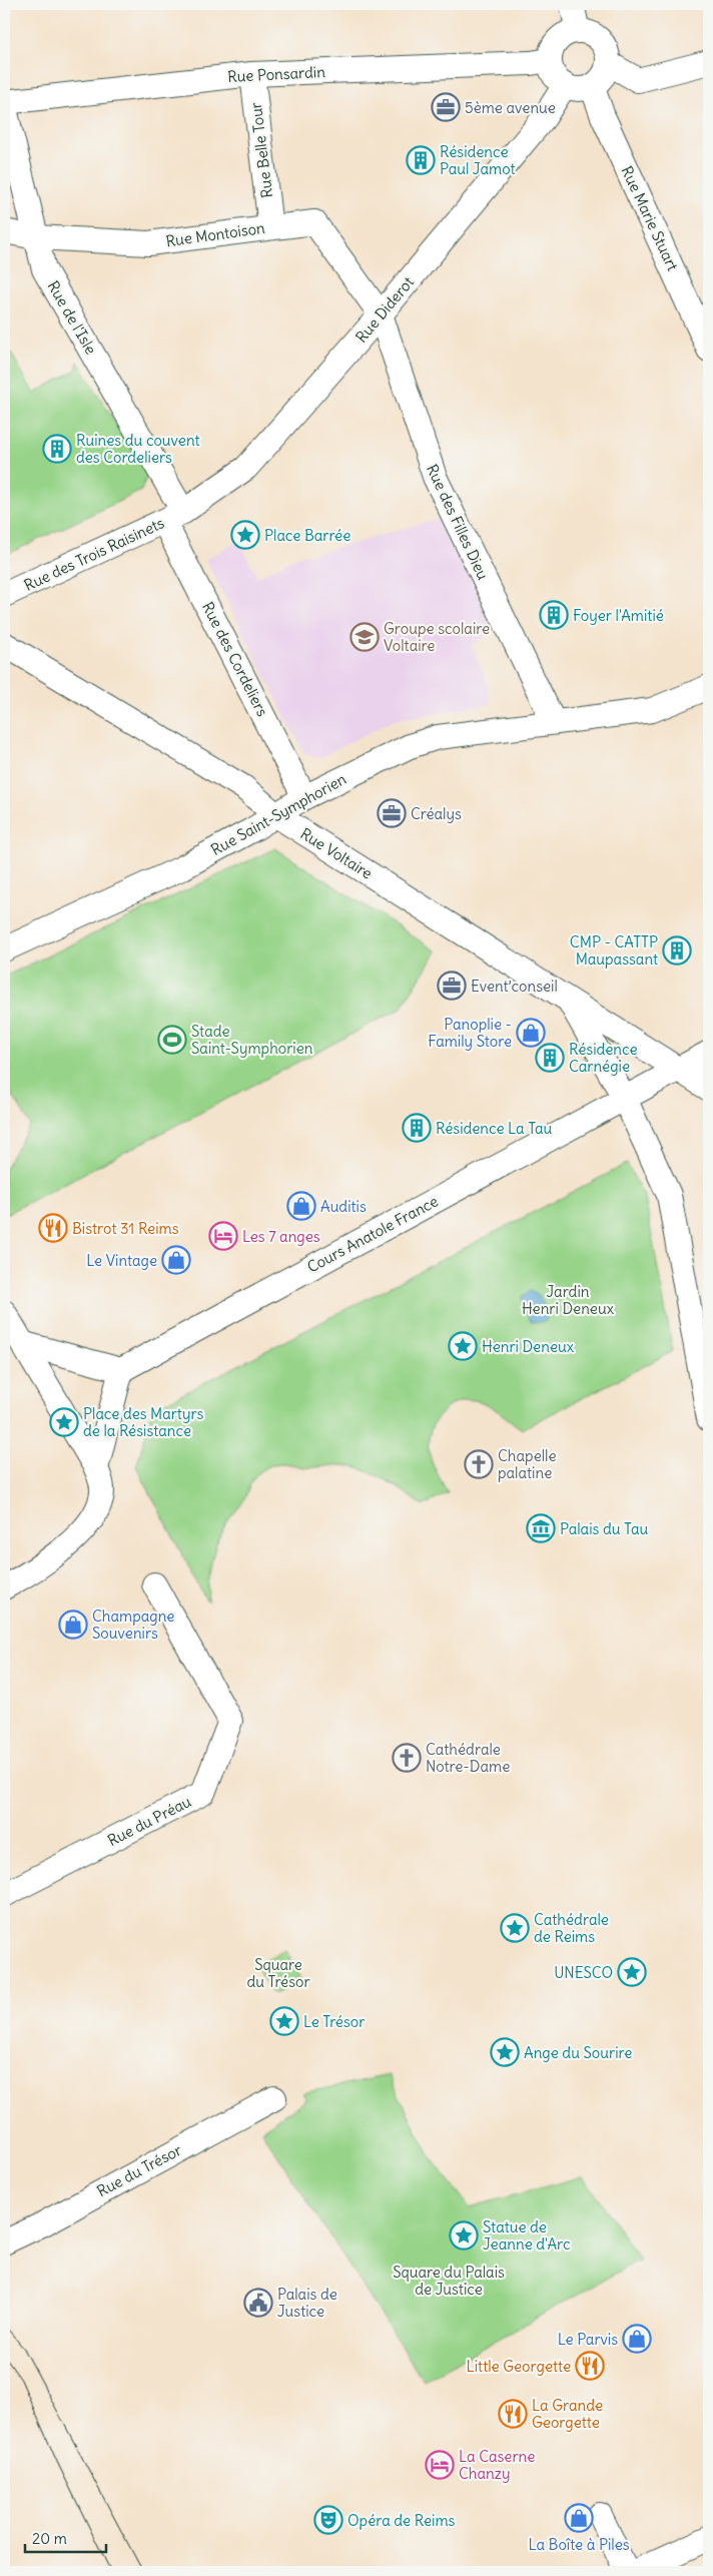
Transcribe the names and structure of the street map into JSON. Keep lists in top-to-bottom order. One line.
{"streets":{"street":["Rue Ponsardin","Rue Belle Tour","Rue Marie Stuart","Rue Montoison","Rue Diderot","Rue de l'Isle","Rue des Filles Dieu","Rue des Trois Raisinets","Rue des Cordeliers","Rue Saint-Symphorien","Rue Voltaire","Cours Anatole France","Rue du Préau","Rue du Trésor"]},"crossings":[["Rue Ponsardin","Rue Belle Tour"],["Rue Ponsardin","Rue Marie Stuart"],["Rue Ponsardin","Rue Diderot"],["Rue Ponsardin","Rue de l'Isle"],["Rue Belle Tour","Rue Montoison"],["Rue Marie Stuart","Rue Diderot"],["Rue Montoison","Rue Diderot"],["Rue Montoison","Rue de l'Isle"],["Rue Montoison","Rue des Filles Dieu"],["Rue Diderot","Rue de l'Isle"],["Rue Diderot","Rue des Filles Dieu"],["Rue Diderot","Rue des Trois Raisinets"],["Rue Diderot","Rue des Cordeliers"],["Rue de l'Isle","Rue des Trois Raisinets"],["Rue de l'Isle","Rue des Cordeliers"],["Rue des Filles Dieu","Rue Saint-Symphorien"],["Rue des Trois Raisinets","Rue des Cordeliers"],["Rue des Cordeliers","Rue Saint-Symphorien"],["Rue Saint-Symphorien","Rue Voltaire"],["Rue Voltaire","Cours Anatole France"]],"parks":["Jardin Henri Deneux","Square du Trésor","Square du Palais de Justice"],"places":{"office":["5ème avenue","Créalys","Event’conseil"],"building":["Résidence Paul Jamot","Ruines du couvent des Cordeliers","Foyer l'Amitié","CMP - CATTP Maupassant","Résidence Carnégie","Résidence La Tau"],"place":["Place Barrée","Henri Deneux","Place des Martyrs de la Résistance","Cathédrale de Reims","UNESCO","Le Trésor","Ange du Sourire","Statue de Jeanne d'Arc"],"school or university":["Groupe scolaire Voltaire"],"shop":["Panoplie - Family Store","Auditis","Le Vintage","Champagne Souvenirs","Le Parvis","La Boîte à Piles"],"sports":["Stade Saint-Symphorien"],"restaurant":["Bistrot 31 Reims","Little Georgette","La Grande Georgette"],"hotel":["Les 7 anges","La Caserne Chanzy"],"church":["Chapelle palatine","Cathédrale Notre-Dame"],"museum":["Palais du Tau"],"public building":["Palais de Justice"],"theatre":["Opéra de Reims"]},"scale_bar":"20 m"}
